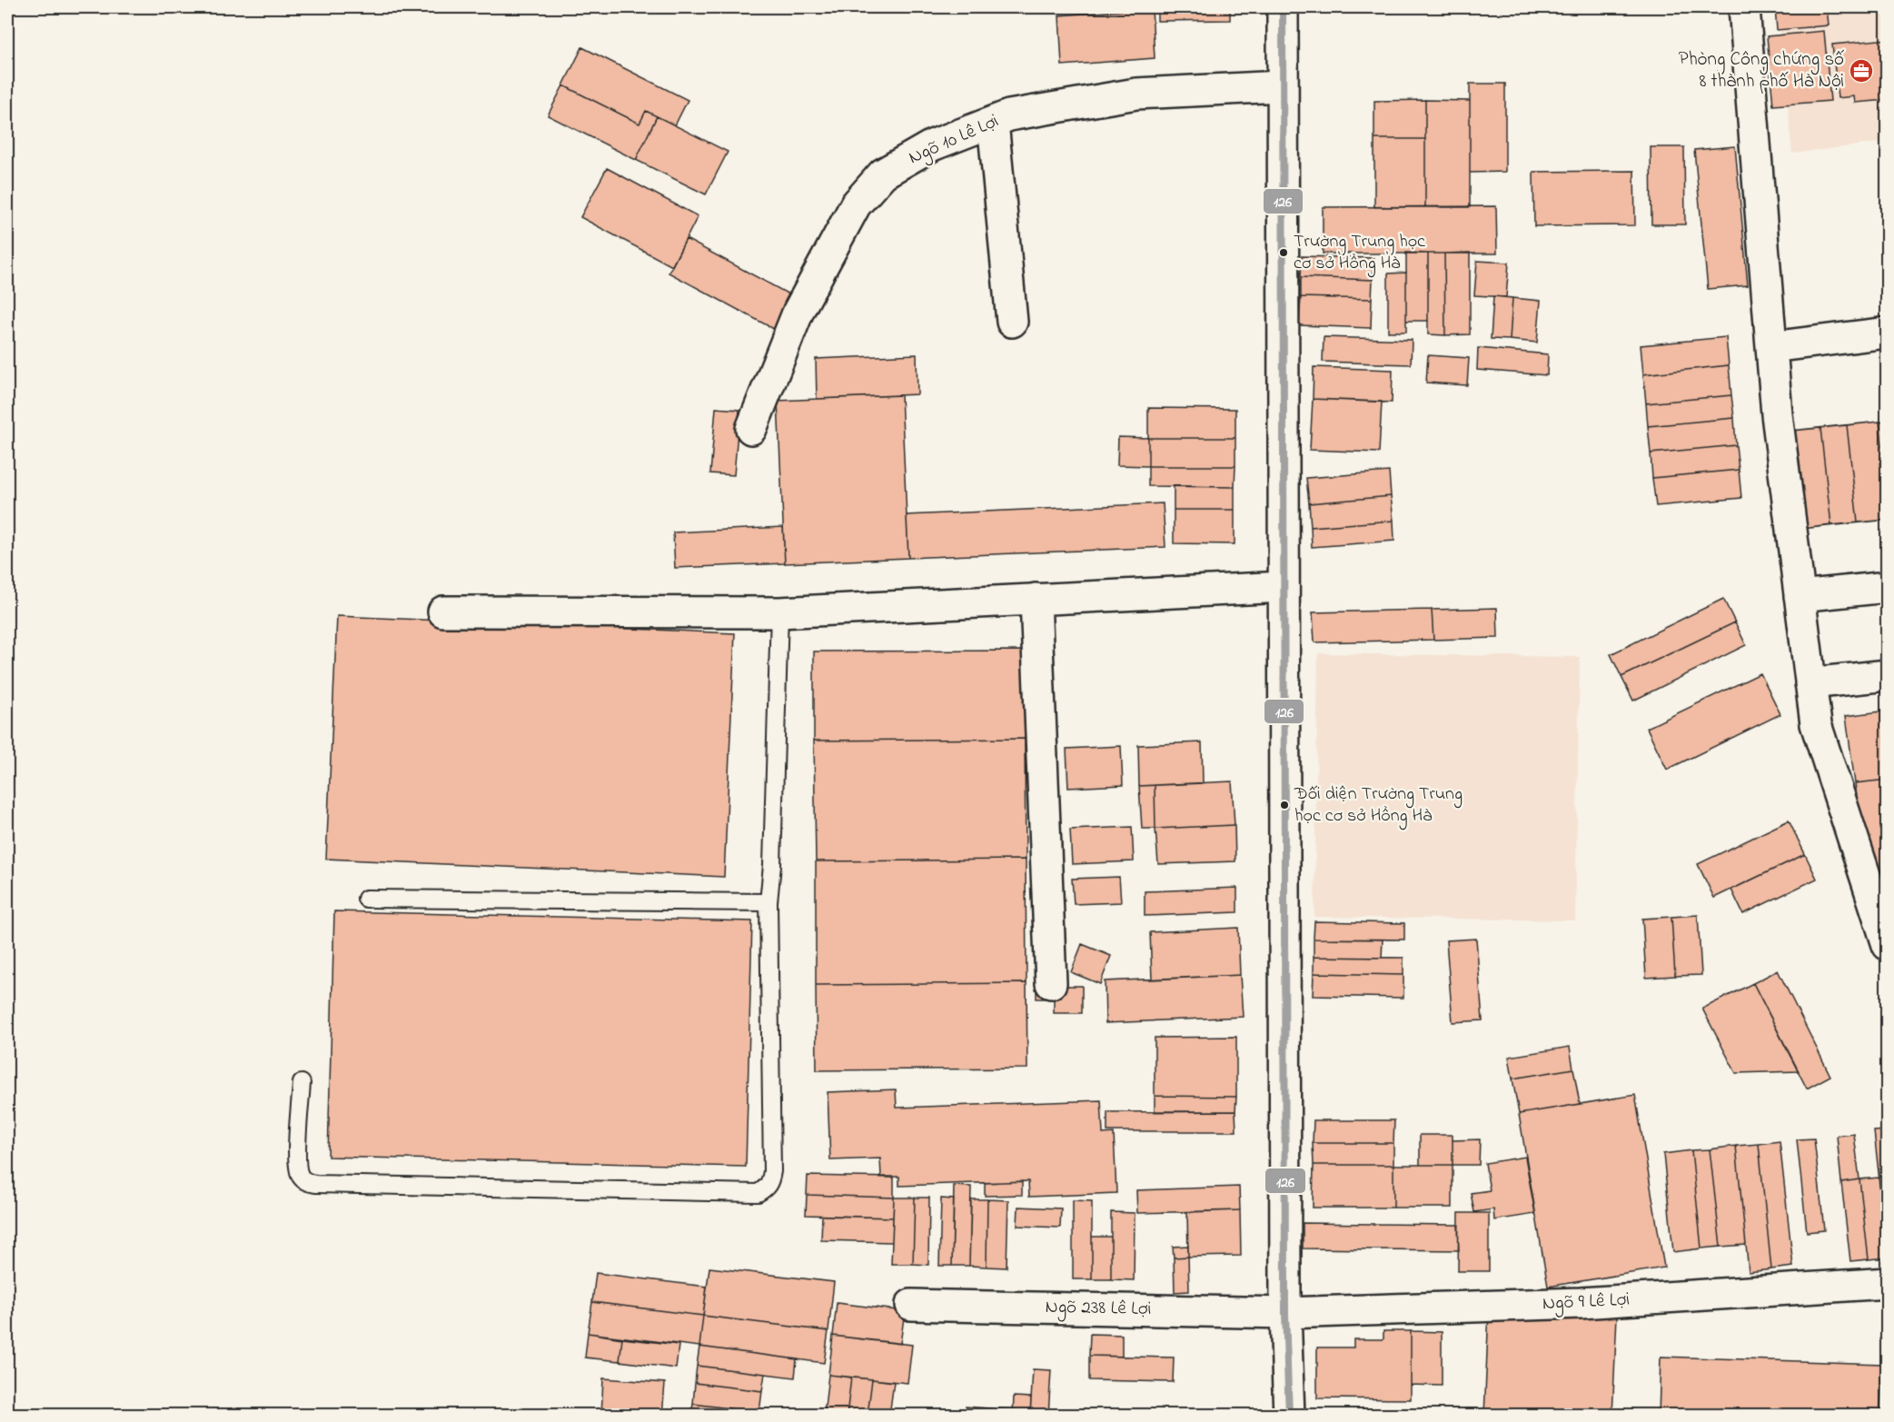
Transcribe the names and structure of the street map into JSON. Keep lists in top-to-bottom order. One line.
{"streets":{"street":["Ngõ 10 Lê Lợi","Ngõ 9 Lê Lợi","Ngõ 238 Lê Lợi"]},"crossings":[["Ngõ 9 Lê Lợi","Ngõ 238 Lê Lợi"]],"places":{"office":["Phòng Công chứng số 8 thành phố Hà Nội"],"other":["Trường Trung học cơ sở Hồng Hà","Đối diện Trường Trung học cơ sở Hồng Hà"]},"lines":["transit line 126"]}
